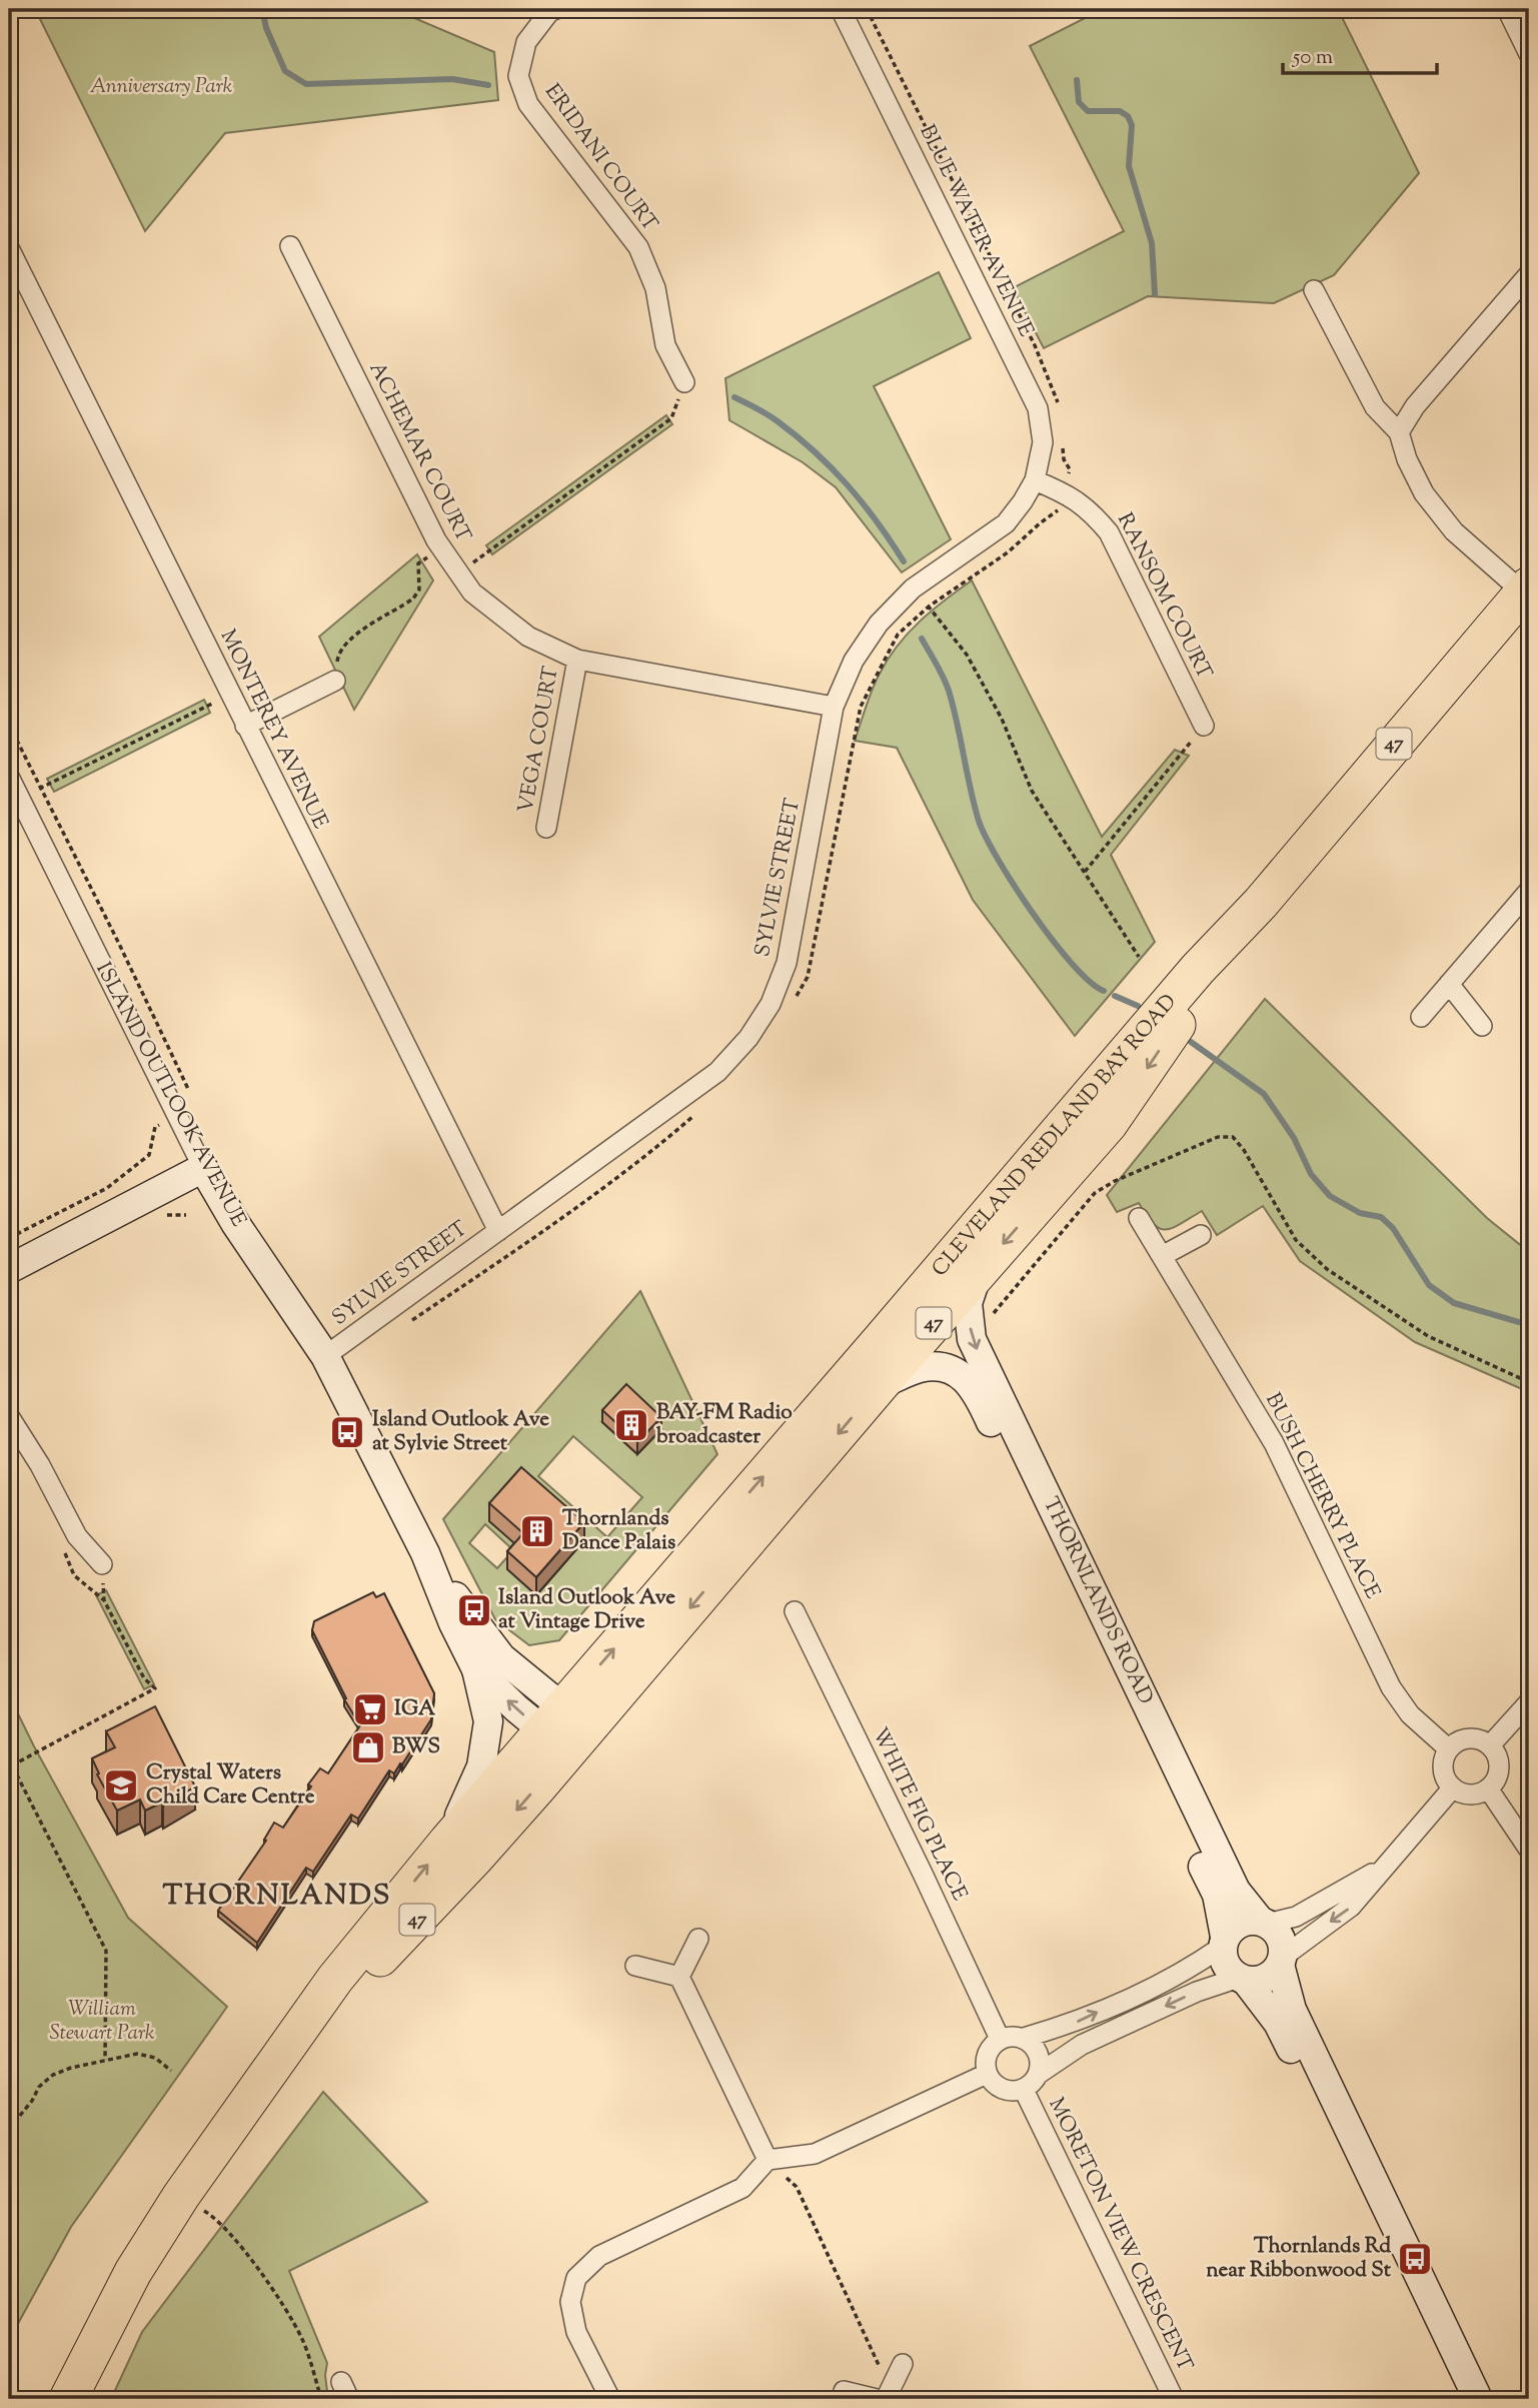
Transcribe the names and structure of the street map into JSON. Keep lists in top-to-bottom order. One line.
{"streets":{"highway":["47","CLEVELAND REDLAND BAY ROAD"],"street":["ERIDANI COURT","BLUE WATER AVENUE","ACHEMAR COURT","RANSOM COURT","MONTEREY AVENUE","VEGA COURT","SYLVIE STREET","ISLAND OUTLOOK AVENUE","BUSH CHERRY PLACE","THORNLANDS ROAD","WHITE FIG PLACE","MORETON VIEW CRESCENT"]},"crossings":[["BLUE WATER AVENUE","RANSOM COURT"],["BLUE WATER AVENUE","SYLVIE STREET"],["ACHEMAR COURT","VEGA COURT"],["ACHEMAR COURT","SYLVIE STREET"],["RANSOM COURT","SYLVIE STREET"],["MONTEREY AVENUE","SYLVIE STREET"],["SYLVIE STREET","ISLAND OUTLOOK AVENUE"],["ISLAND OUTLOOK AVENUE","CLEVELAND REDLAND BAY ROAD"],["CLEVELAND REDLAND BAY ROAD","THORNLANDS ROAD"],["WHITE FIG PLACE","MORETON VIEW CRESCENT"]],"districts":["THORNLANDS"],"parks":["Anniversary Park","William Stewart Park"],"places":{"building":["BAY-FM Radio broadcaster","Thornlands Dance Palais"],"bus stop":["Island Outlook Ave at Sylvie Street","Island Outlook Ave at Vintage Drive","Thornlands Rd near Ribbonwood St"],"supermarket":["IGA"],"shop":["BWS"],"school or university":["Crystal Waters Child Care Centre"]},"scale_bar":"50 m"}
